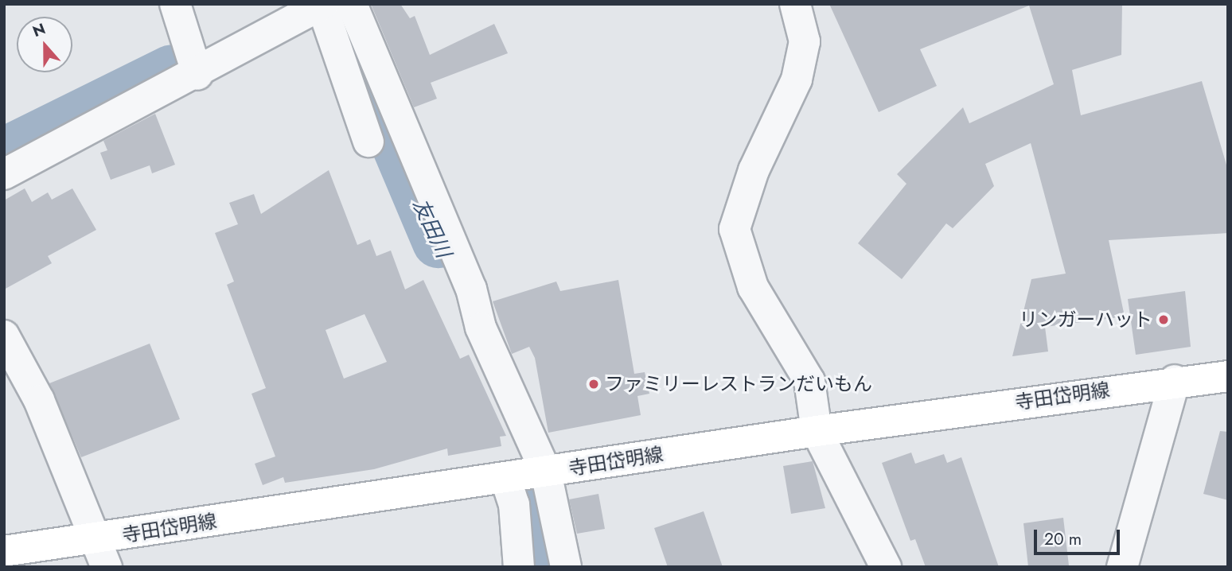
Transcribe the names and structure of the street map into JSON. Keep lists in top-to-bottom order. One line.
{"streets":{"main road":["寺田岱明線"]},"water":["友田川"],"places":["リンガーハット","ファミリーレストランだいもん"],"scale_bar":"20 m","north":"top"}
